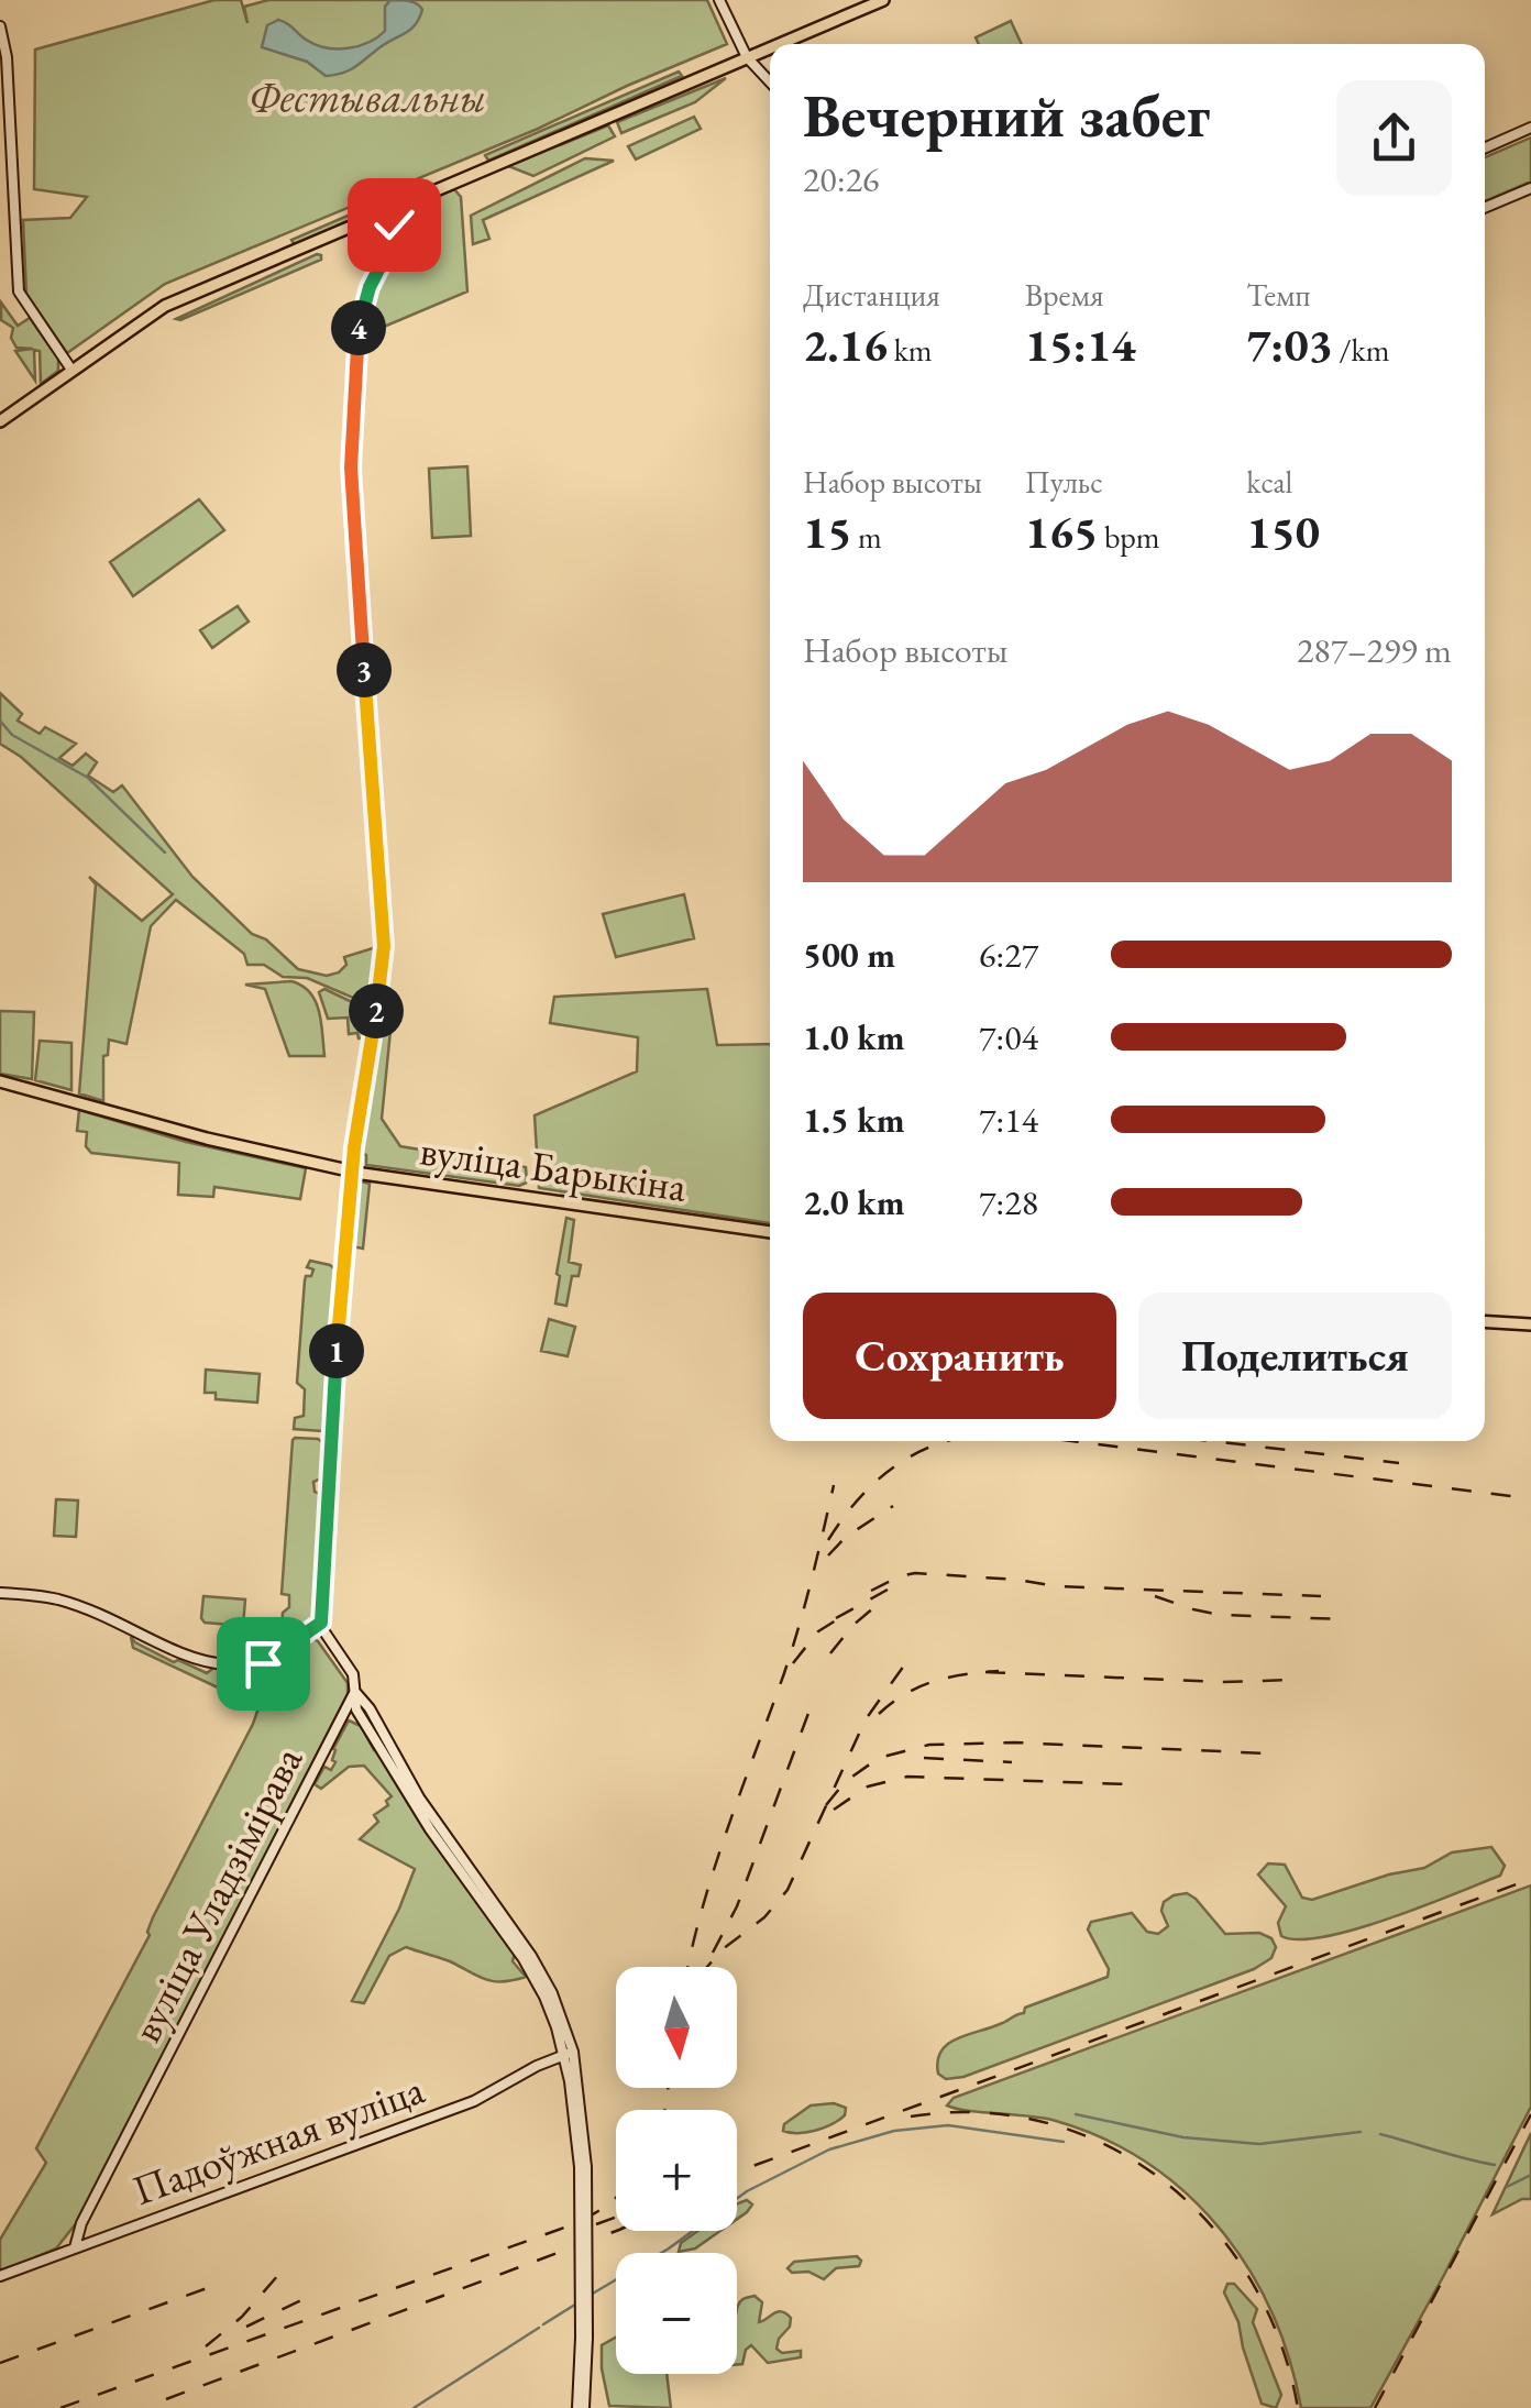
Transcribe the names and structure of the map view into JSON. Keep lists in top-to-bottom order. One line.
{"streets":{"main road":["вуліца Барыкіна","вуліца Уладзімірава","Падоўжная вуліца"]},"crossings":[["вуліца Уладзімірава","Падоўжная вуліца"]],"parks":["Фестывальны"],"north":"bottom","page":{"heading":["Вечерний забег","20:26"],"stats":[["Дистанция","2.16 km"],["Время","15:14"],["Темп","7:03 /km"],["Набор высоты","15 m"],["Пульс","165 bpm"],["kcal","150"]],"pins":["4","3","2","1"],"chart":["Набор высоты","287–299 m"],"list":[{"name":"500 m","note":"6:27"},{"name":"1.0 km","note":"7:04"},{"name":"1.5 km","note":"7:14"},{"name":"2.0 km","note":"7:28"}],"buttons":["Сохранить","Поделиться"],"map_buttons":["+","−"]}}
